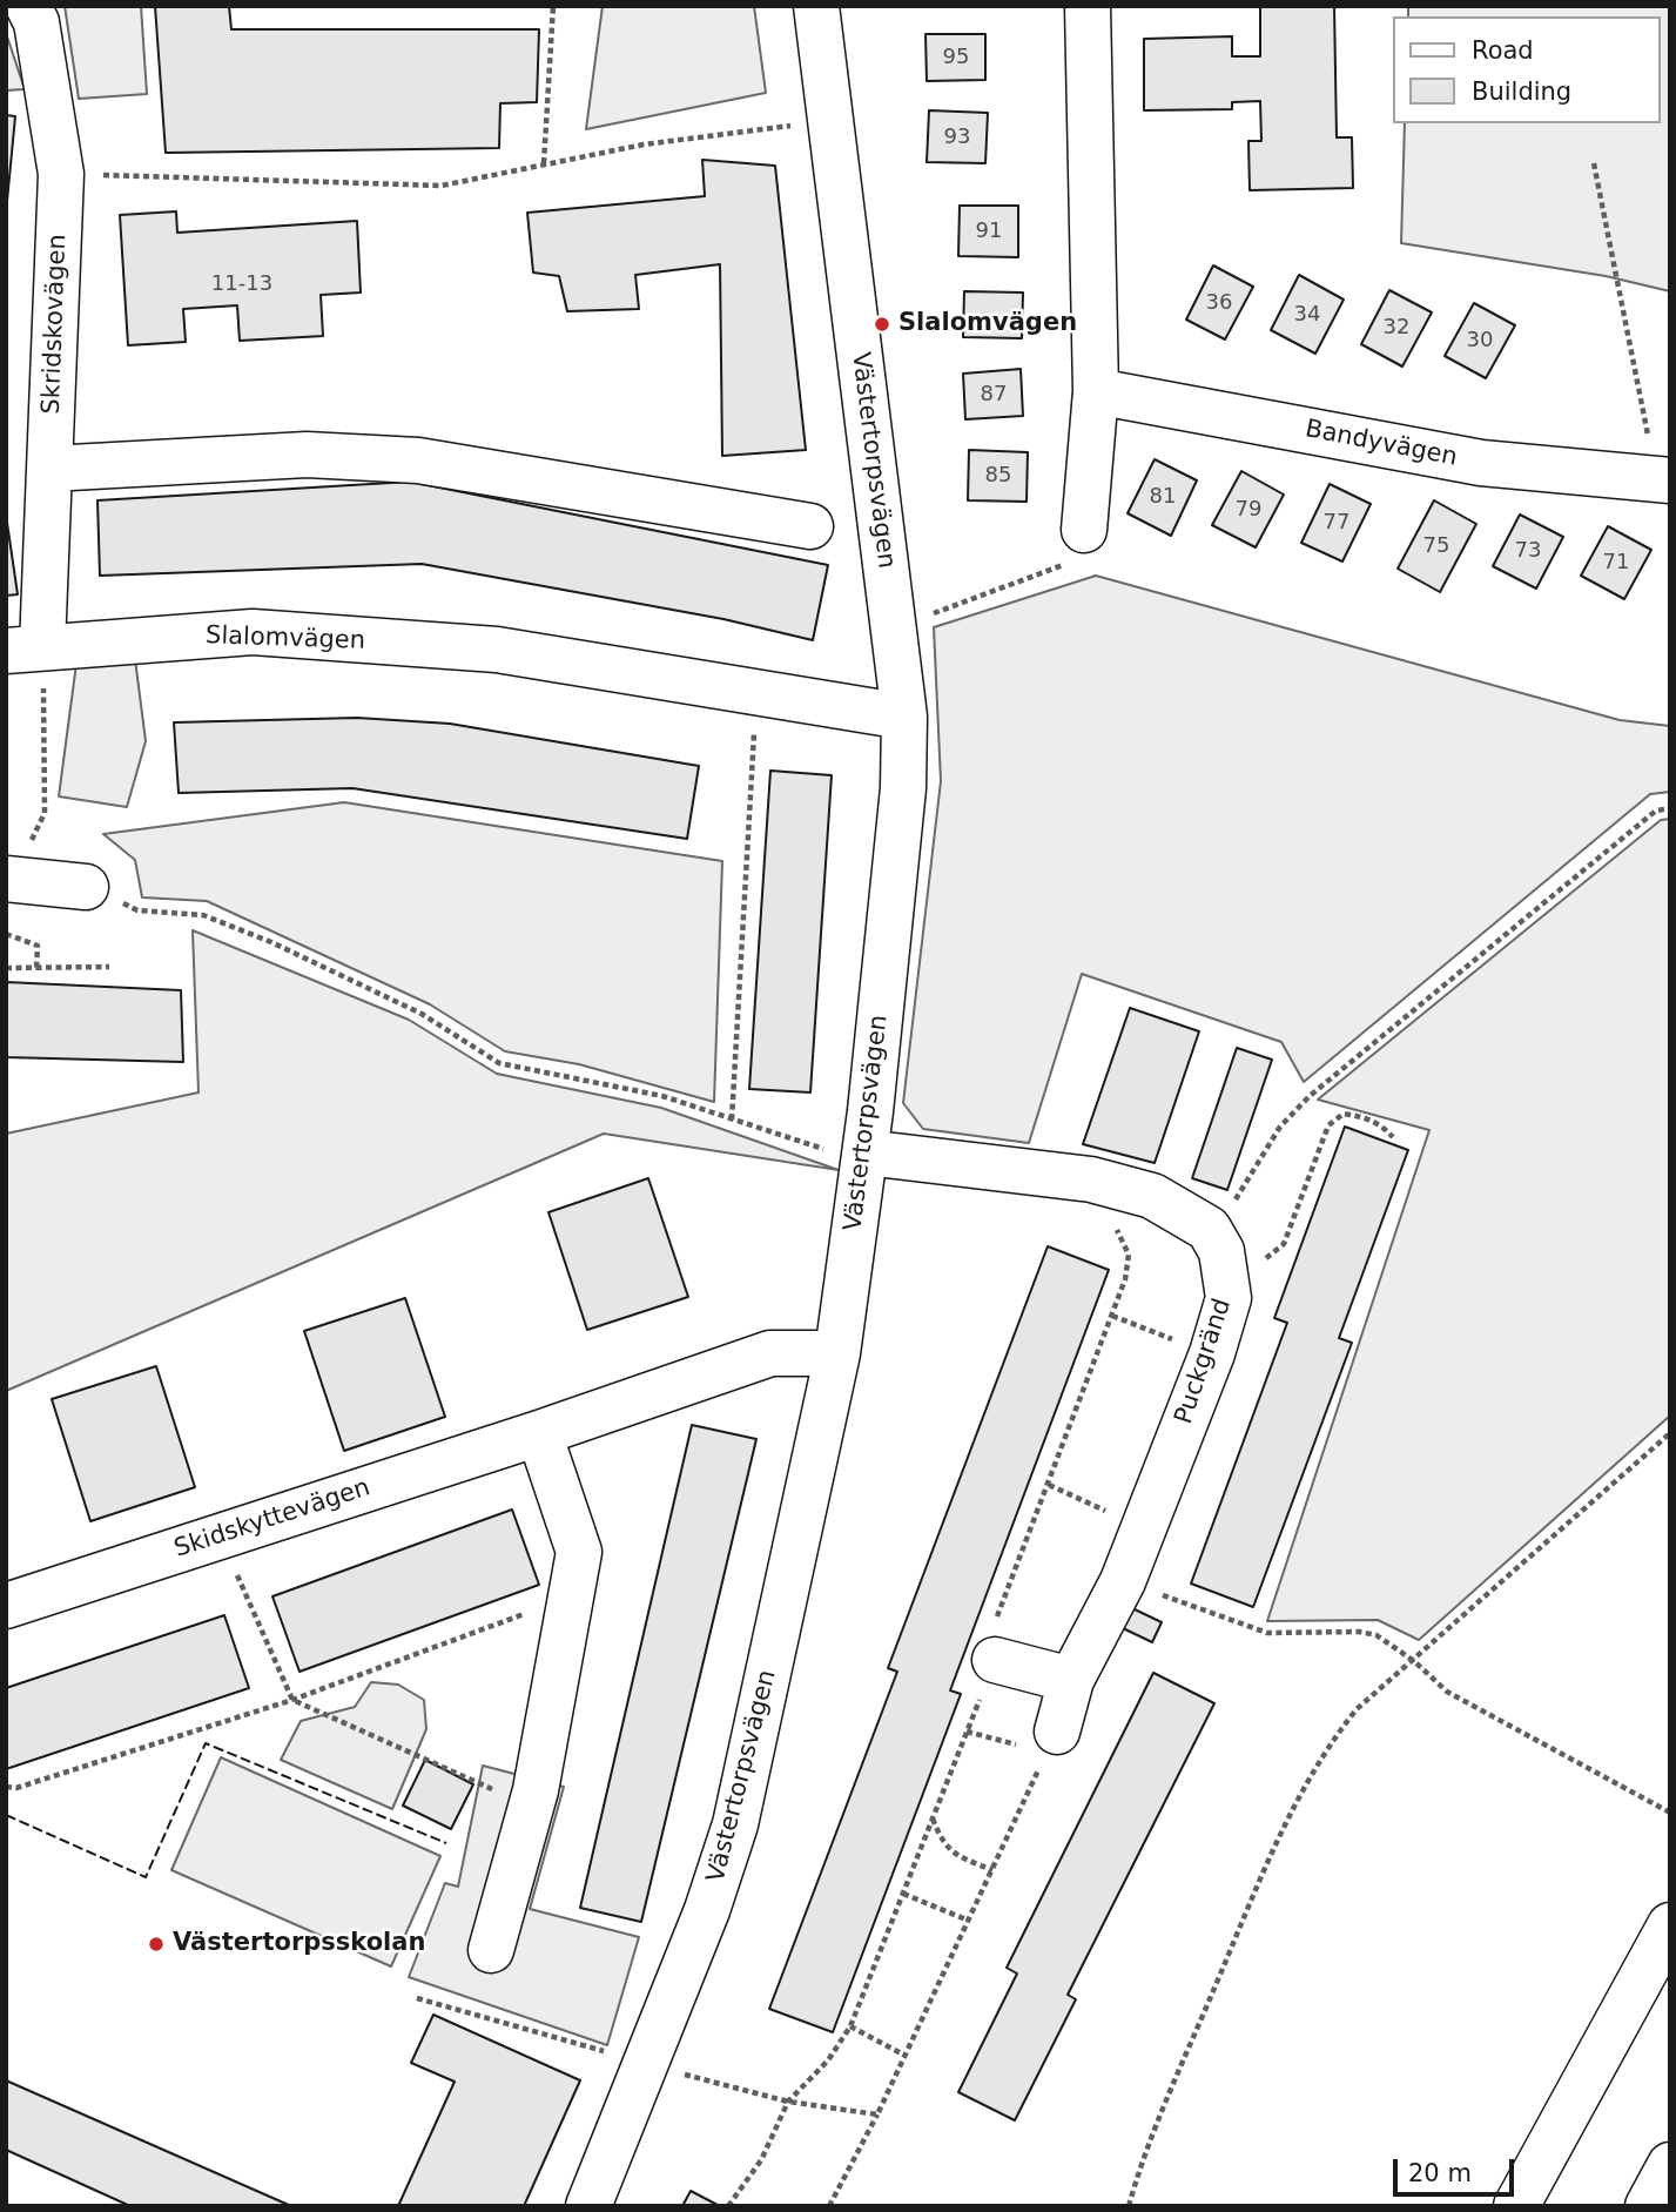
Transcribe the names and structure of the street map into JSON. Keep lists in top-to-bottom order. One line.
{"streets":{"main road":["Skridskovägen","Bandyvägen","Västertorpsvägen","Slalomvägen","Puckgränd","Skidskyttevägen"]},"crossings":[["Skridskovägen","Slalomvägen"],["Västertorpsvägen","Slalomvägen"],["Västertorpsvägen","Skidskyttevägen"]],"places":["Slalomvägen","Västertorpsskolan"],"house_numbers":["95","93","91","11-13","36","34","32","30","87","85","81","79","77","75","73","71"],"legend":["Road","Building"],"scale_bar":"20 m"}
